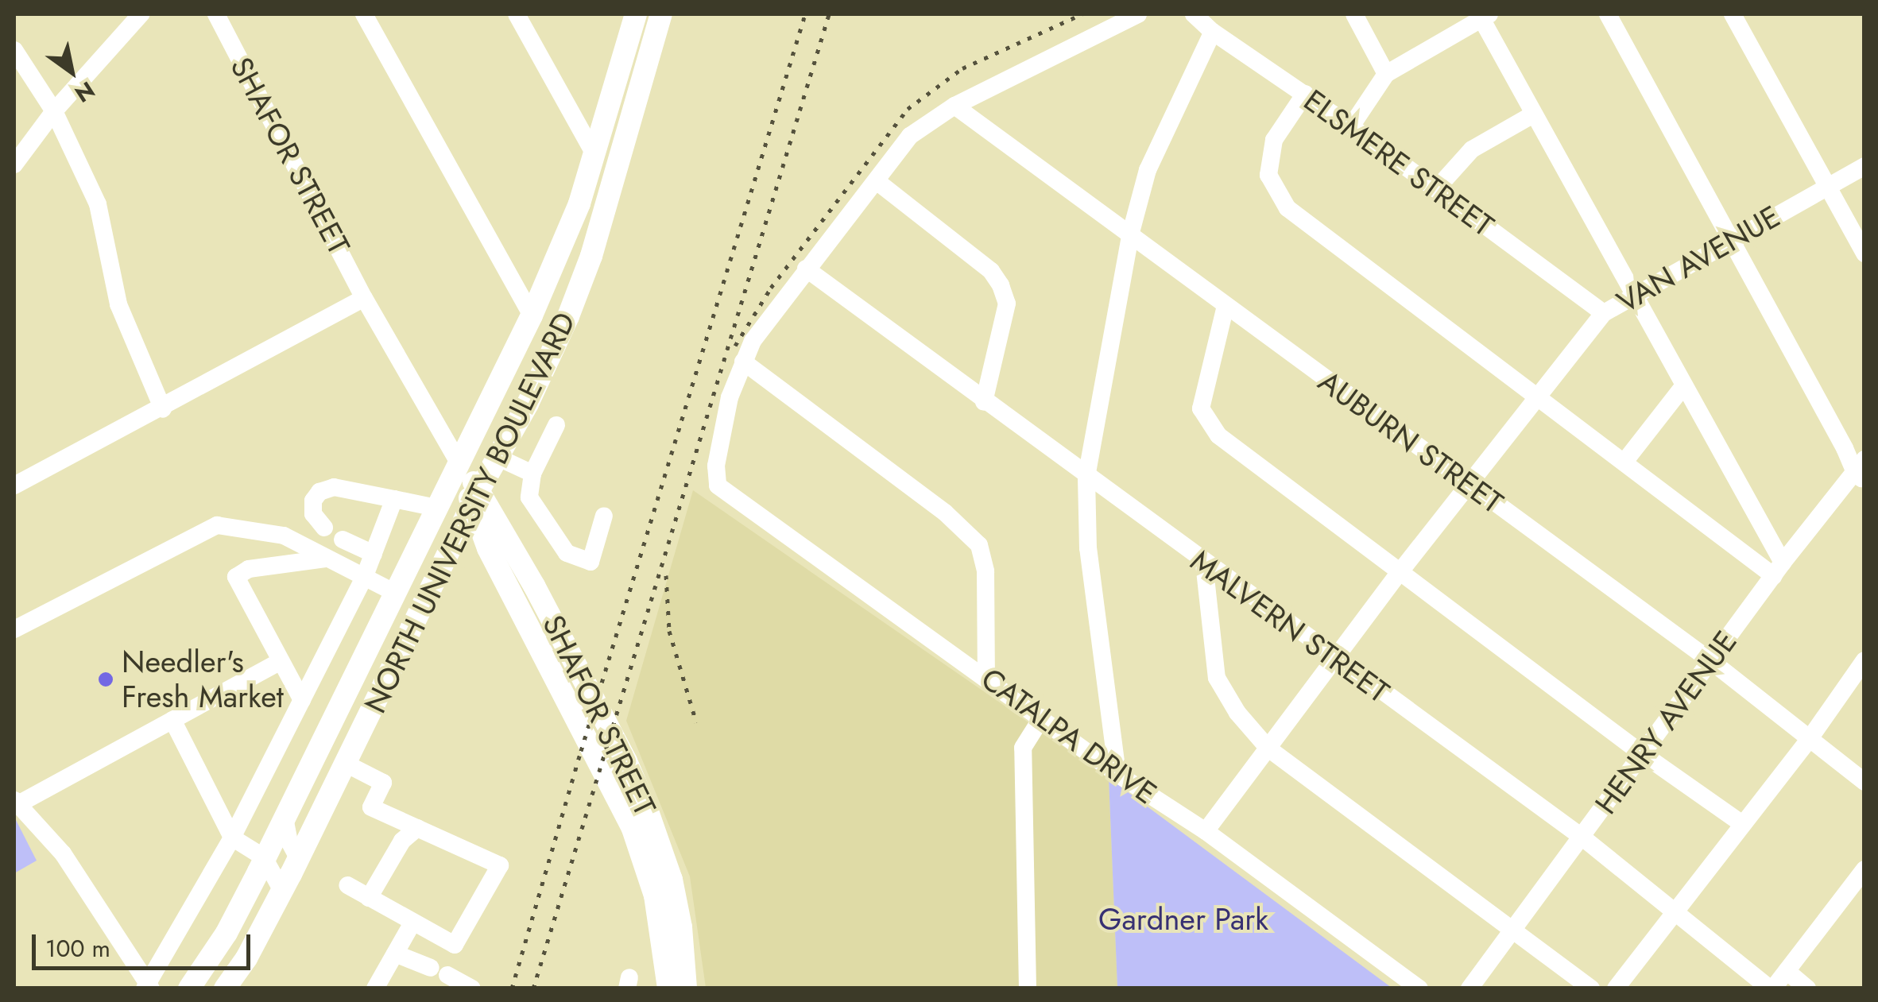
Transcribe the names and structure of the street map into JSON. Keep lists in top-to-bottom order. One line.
{"streets":{"main road":["SHAFOR STREET","NORTH UNIVERSITY BOULEVARD"],"street":["ELSMERE STREET","VAN AVENUE","AUBURN STREET","MALVERN STREET","HENRY AVENUE","CATALPA DRIVE"]},"crossings":[["SHAFOR STREET","NORTH UNIVERSITY BOULEVARD"],["ELSMERE STREET","VAN AVENUE"],["VAN AVENUE","AUBURN STREET"],["VAN AVENUE","MALVERN STREET"],["VAN AVENUE","CATALPA DRIVE"],["AUBURN STREET","HENRY AVENUE"],["MALVERN STREET","HENRY AVENUE"]],"parks":["Gardner Park"],"places":["Needler's Fresh Market"],"scale_bar":"100 m","north":"bottom right"}
